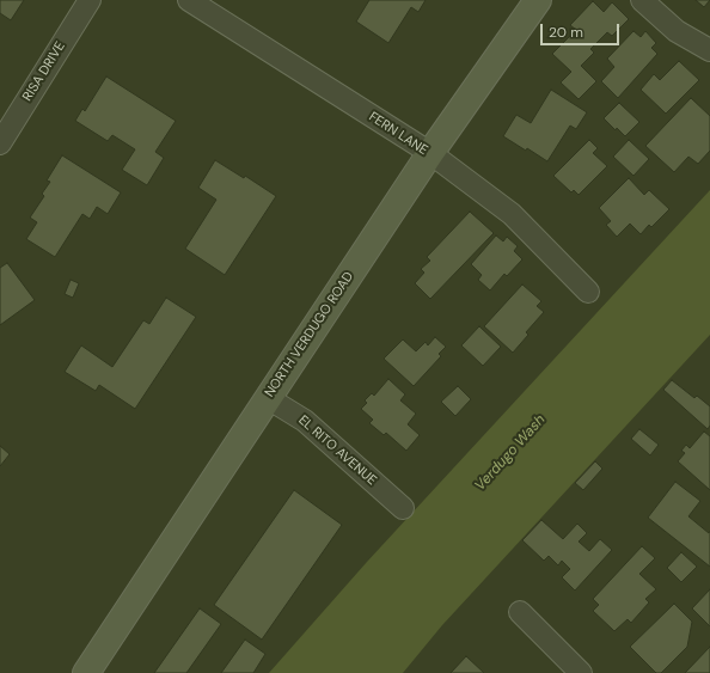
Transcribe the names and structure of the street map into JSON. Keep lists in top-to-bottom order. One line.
{"streets":{"main road":["NORTH VERDUGO ROAD"],"street":["RISA DRIVE","FERN LANE","EL RITO AVENUE"]},"crossings":[["FERN LANE","NORTH VERDUGO ROAD"],["NORTH VERDUGO ROAD","EL RITO AVENUE"]],"water":["Verdugo Wash"],"scale_bar":"20 m"}
